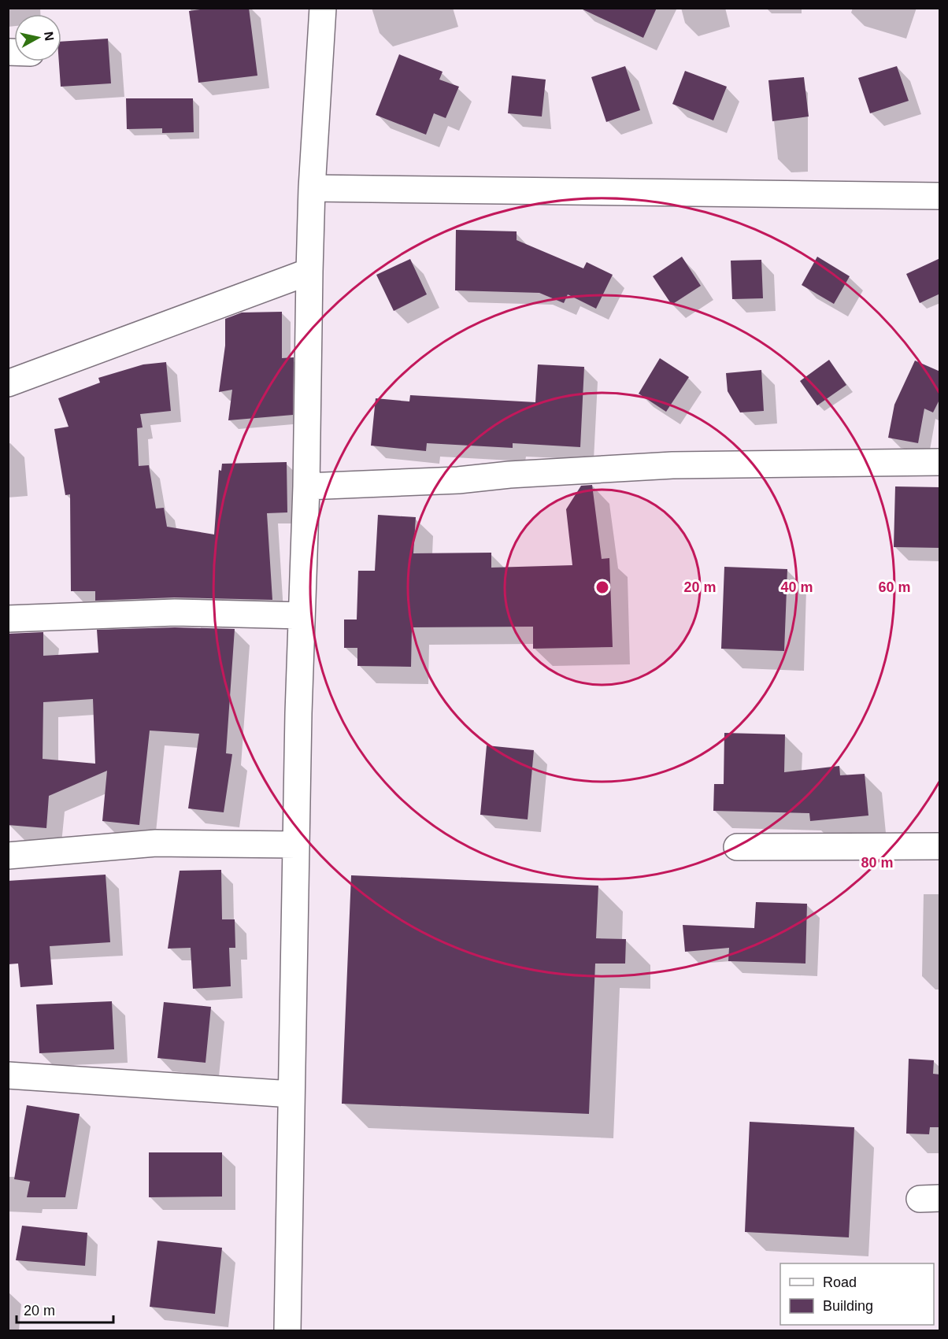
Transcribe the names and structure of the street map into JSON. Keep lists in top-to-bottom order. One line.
{"legend":["Road","Building"],"scale_bar":"20 m","north":"right","rings":["20 m","40 m","60 m","80 m"]}
